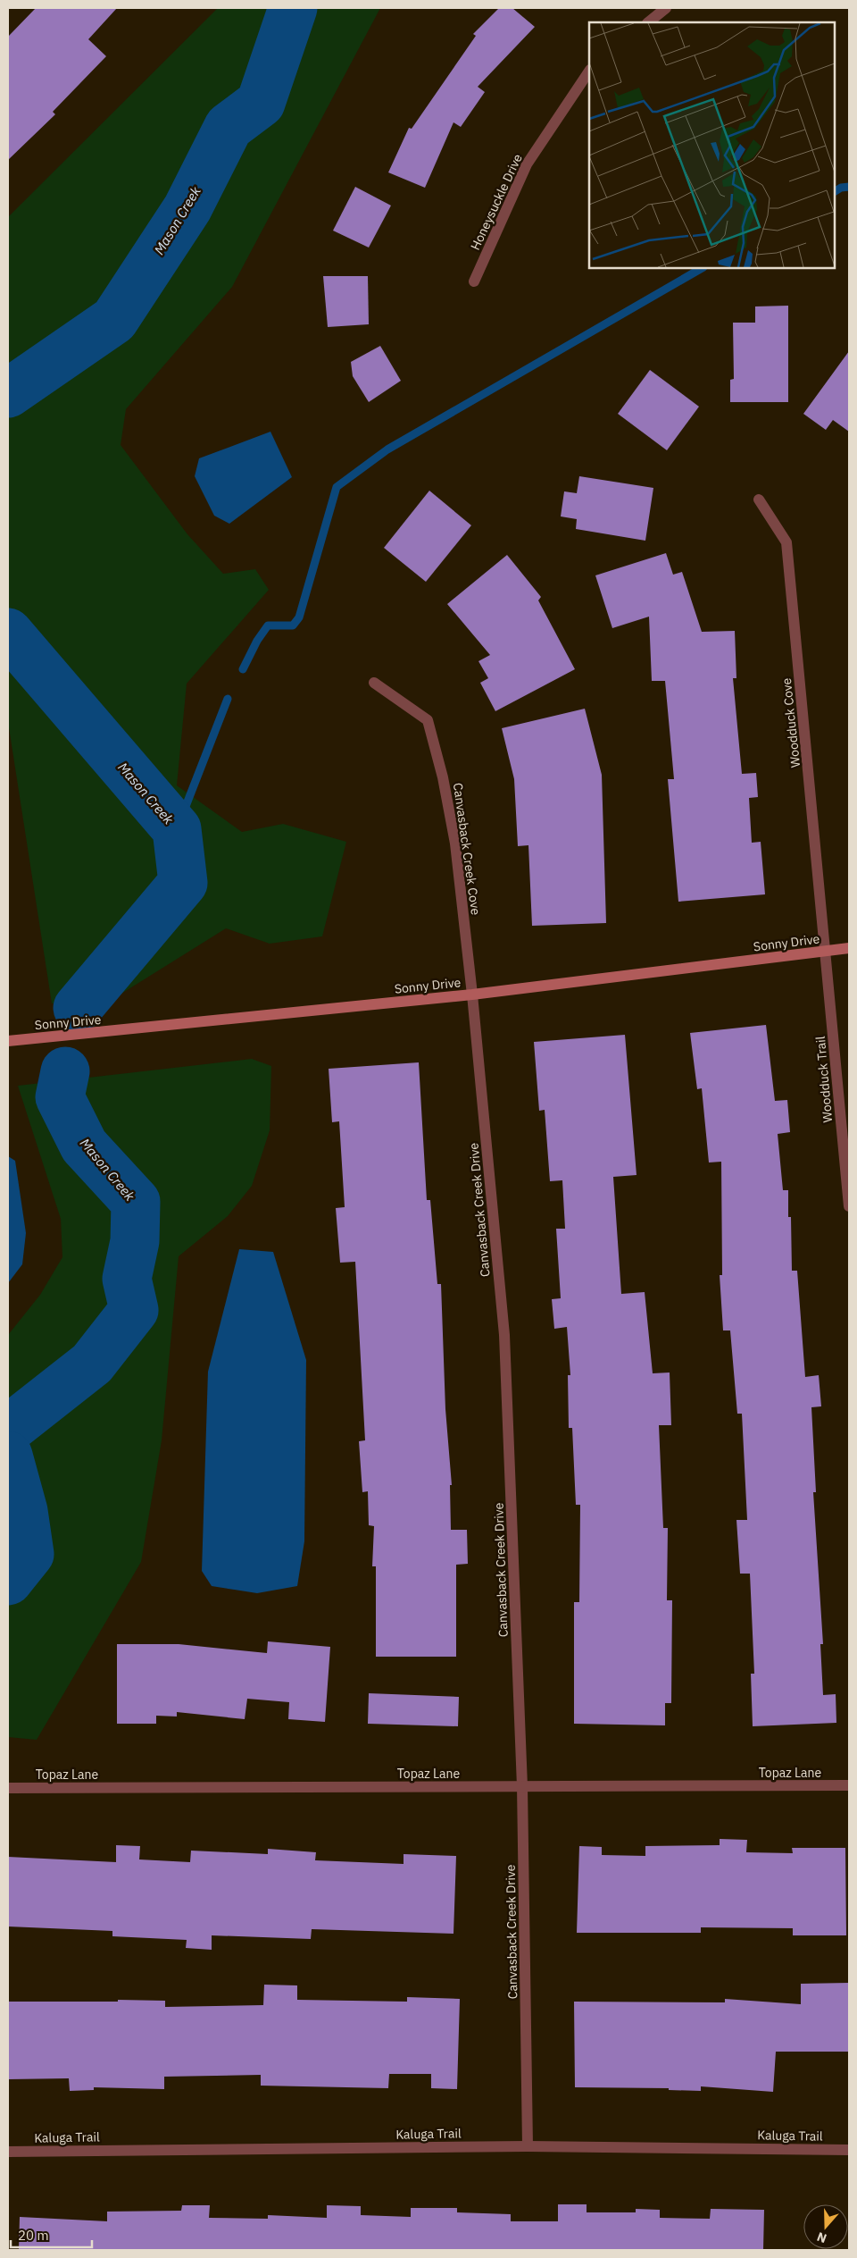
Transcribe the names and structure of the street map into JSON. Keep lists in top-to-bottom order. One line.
{"streets":{"street":["Honeysuckle Drive","Woodduck Cove","Canvasback Creek Cove","Sonny Drive","Woodduck Trail","Canvasback Creek Drive","Topaz Lane","Kaluga Trail"]},"crossings":[["Woodduck Cove","Sonny Drive"],["Woodduck Cove","Woodduck Trail"],["Canvasback Creek Cove","Sonny Drive"],["Canvasback Creek Cove","Canvasback Creek Drive"],["Sonny Drive","Woodduck Trail"],["Sonny Drive","Canvasback Creek Drive"],["Canvasback Creek Drive","Topaz Lane"],["Canvasback Creek Drive","Kaluga Trail"]],"water":["Mason Creek"],"scale_bar":"20 m","north":"bottom"}
